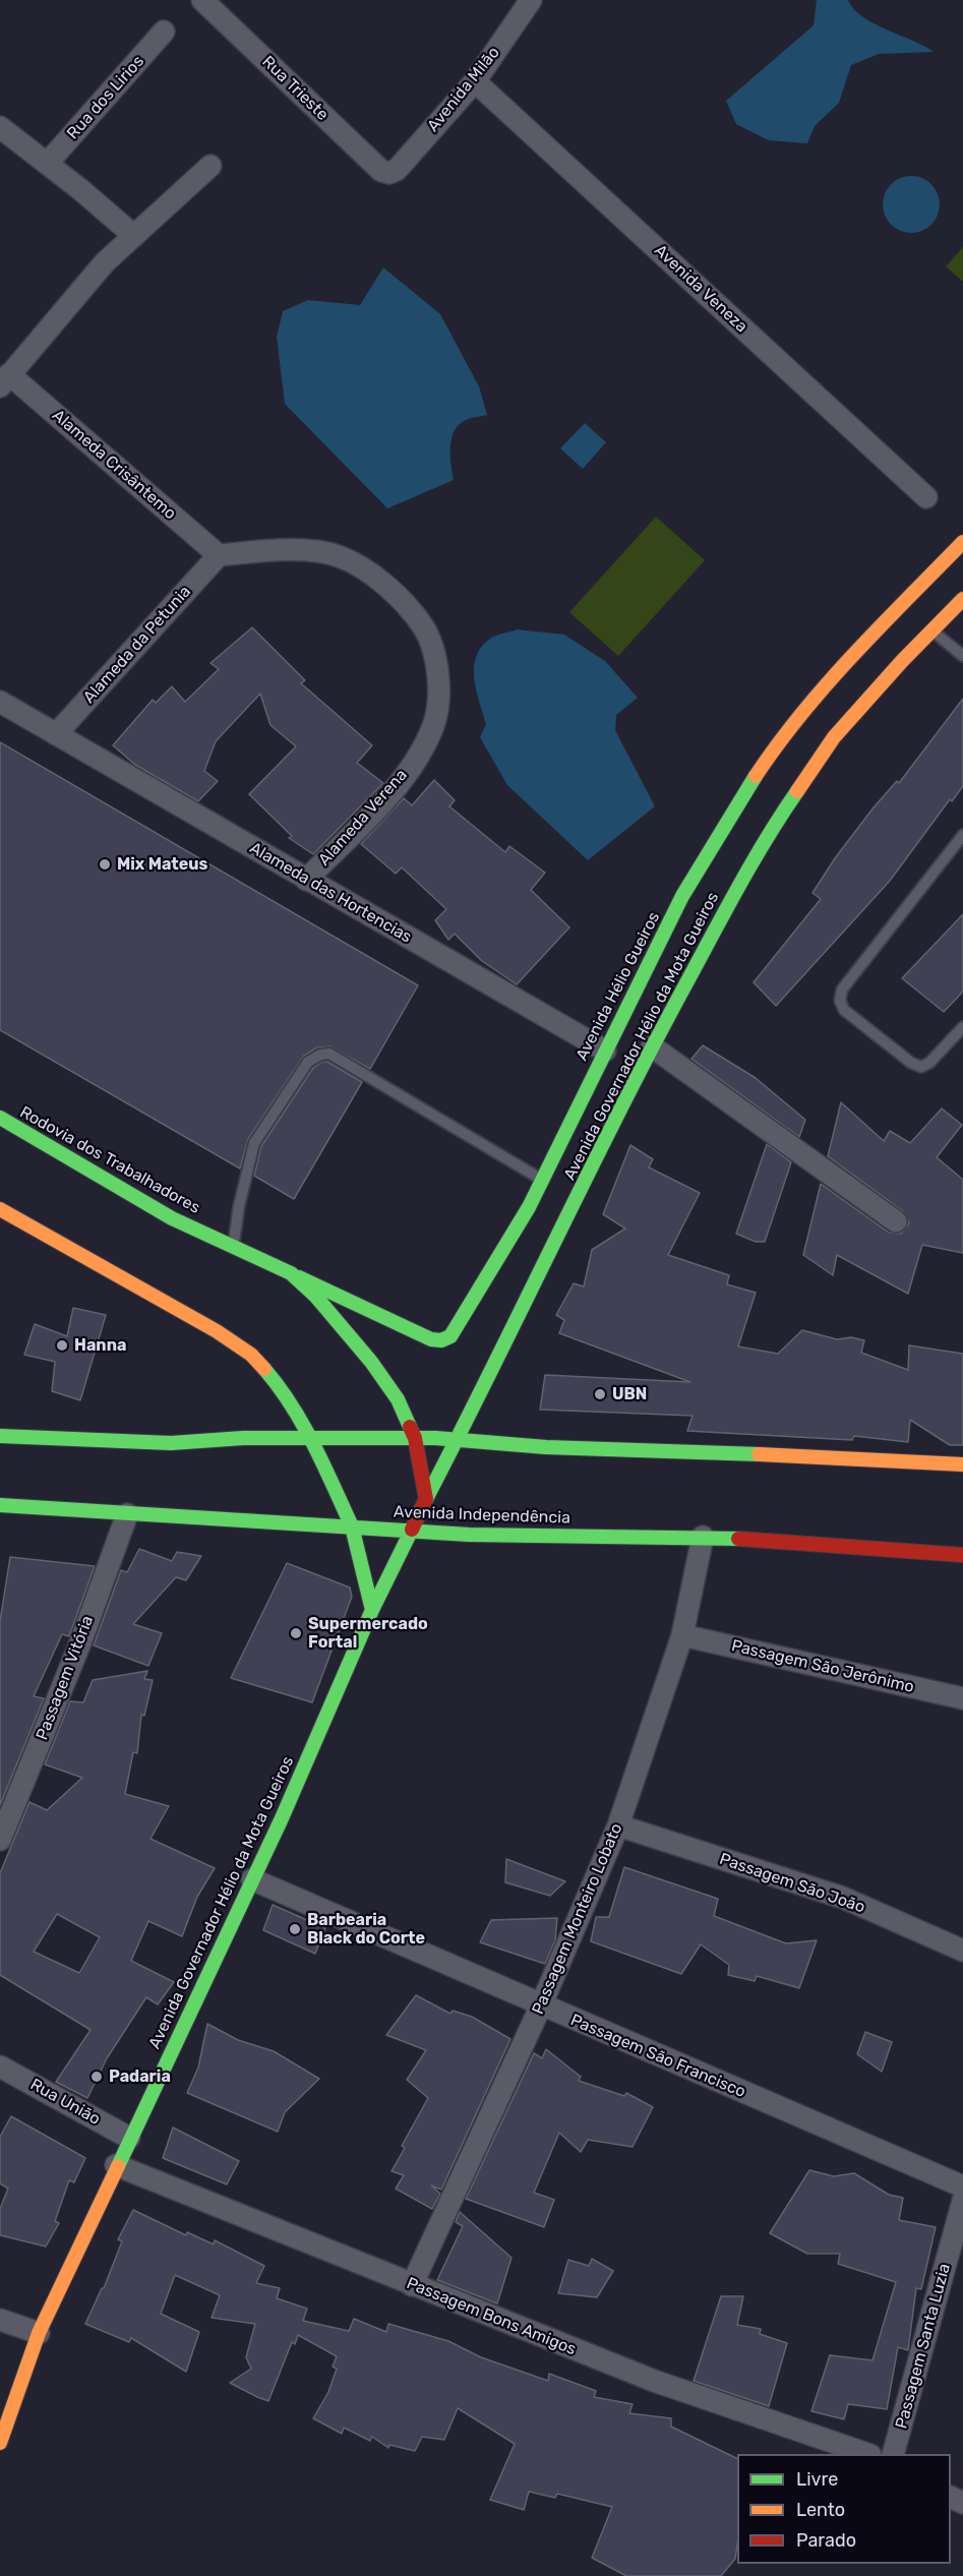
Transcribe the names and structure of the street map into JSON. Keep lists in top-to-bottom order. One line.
{"streets":{"main road":["Avenida Hélio Gueiros","Avenida Governador Hélio da Mota Gueiros","Rodovia dos Trabalhadores","Avenida Independência"],"street":["Rua Trieste","Avenida Milão","Rua dos Lirios","Avenida Veneza","Alameda Crisântemo","Alameda da Petunia","Alameda Verena","Alameda das Hortencias","Passagem São Jerônimo","Passagem Vitória","Passagem São João","Passagem Monteiro Lobato","Passagem São Francisco","Rua União","Passagem Bons Amigos","Passagem Santa Luzia"]},"crossings":[["Rua Trieste","Avenida Milão"],["Avenida Milão","Avenida Veneza"],["Alameda Crisântemo","Alameda da Petunia"],["Alameda Crisântemo","Alameda Verena"],["Alameda da Petunia","Alameda Verena"],["Alameda da Petunia","Alameda das Hortencias"],["Alameda Verena","Alameda das Hortencias"],["Alameda das Hortencias","Avenida Hélio Gueiros"],["Avenida Hélio Gueiros","Rodovia dos Trabalhadores"],["Avenida Governador Hélio da Mota Gueiros","Rodovia dos Trabalhadores"],["Avenida Governador Hélio da Mota Gueiros","Avenida Independência"],["Avenida Governador Hélio da Mota Gueiros","Passagem São Francisco"],["Avenida Governador Hélio da Mota Gueiros","Rua União"],["Avenida Governador Hélio da Mota Gueiros","Passagem Bons Amigos"],["Avenida Independência","Passagem Vitória"],["Avenida Independência","Passagem Monteiro Lobato"],["Passagem São Jerônimo","Passagem Monteiro Lobato"],["Passagem São João","Passagem Monteiro Lobato"],["Passagem Monteiro Lobato","Passagem São Francisco"],["Passagem Monteiro Lobato","Passagem Bons Amigos"]],"places":["Mix Mateus","Hanna","UBN","Supermercado Fortal","Barbearia Black do Corte","Padaria"],"legend":["Livre","Lento","Parado"]}
